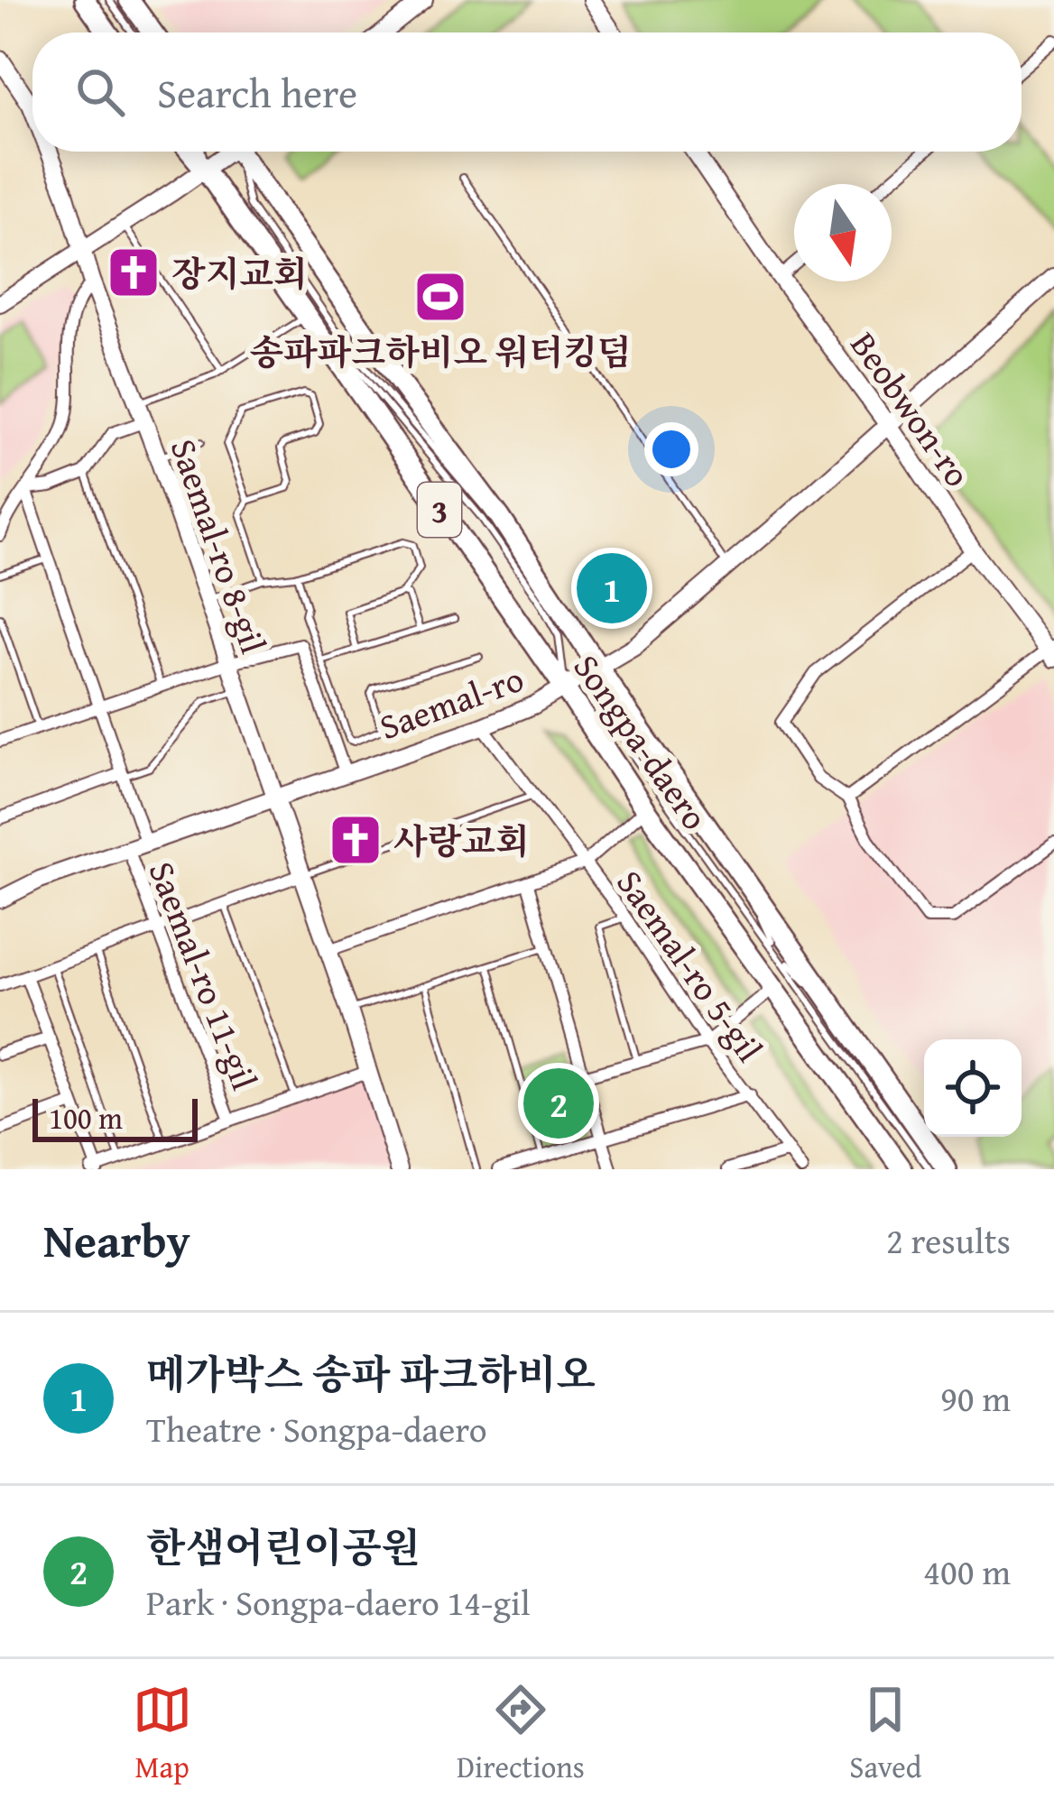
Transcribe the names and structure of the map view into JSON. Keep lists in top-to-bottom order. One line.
{"streets":{"main road":["3","Songpa-daero"],"street":["Beobwon-ro","Saemal-ro 8-gil","Saemal-ro","Saemal-ro 5-gil","Saemal-ro 11-gil"]},"crossings":[["Beobwon-ro","Saemal-ro"],["Saemal-ro 8-gil","Saemal-ro"],["Saemal-ro","Songpa-daero"],["Saemal-ro","Saemal-ro 5-gil"],["Saemal-ro","Saemal-ro 11-gil"]],"places":{"church":["장지교회","사랑교회"],"sports":["송파파크하비오 워터킹덤"]},"scale_bar":"100 m","north":"bottom","page":{"search":"Search here","pins":["1","2"],"scale":"100 m","heading":["Nearby","2 results"],"list":[{"mark":"1","name":"메가박스 송파 파크하비오","note":"Theatre · Songpa-daero","value":"90 m"},{"mark":"2","name":"한샘어린이공원","note":"Park · Songpa-daero 14-gil","value":"400 m"}],"nav":["Map","Directions","Saved"]}}
